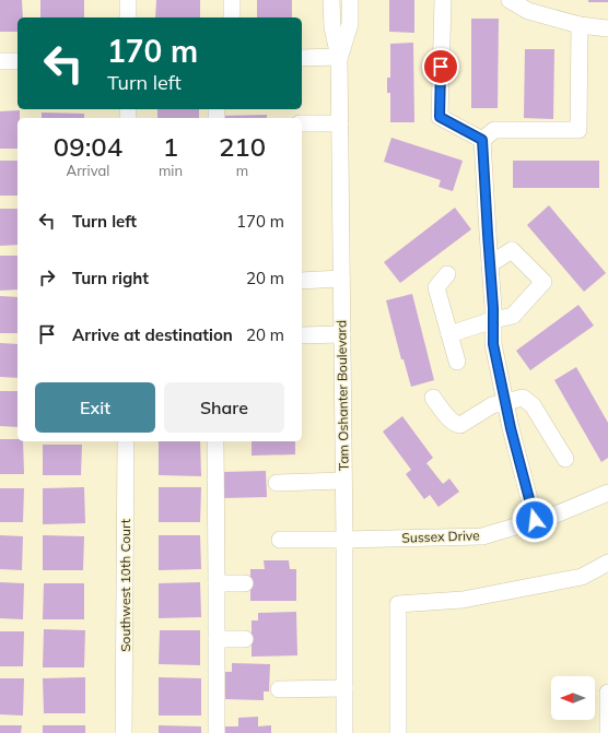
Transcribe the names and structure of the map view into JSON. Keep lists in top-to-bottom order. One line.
{"streets":{"street":["Tam Oshanter Boulevard","Sussex Drive","Southwest 10th Court"]},"crossings":[["Tam Oshanter Boulevard","Sussex Drive"]],"north":"left","page":{"turn":["170 m","Turn left"],"eta":["09:04","Arrival","1","min","210","m"],"list":[{"name":"Turn left","value":"170 m"},{"name":"Turn right","value":"20 m"},{"name":"Arrive at destination","value":"20 m"}],"buttons":["Exit","Share"]}}
